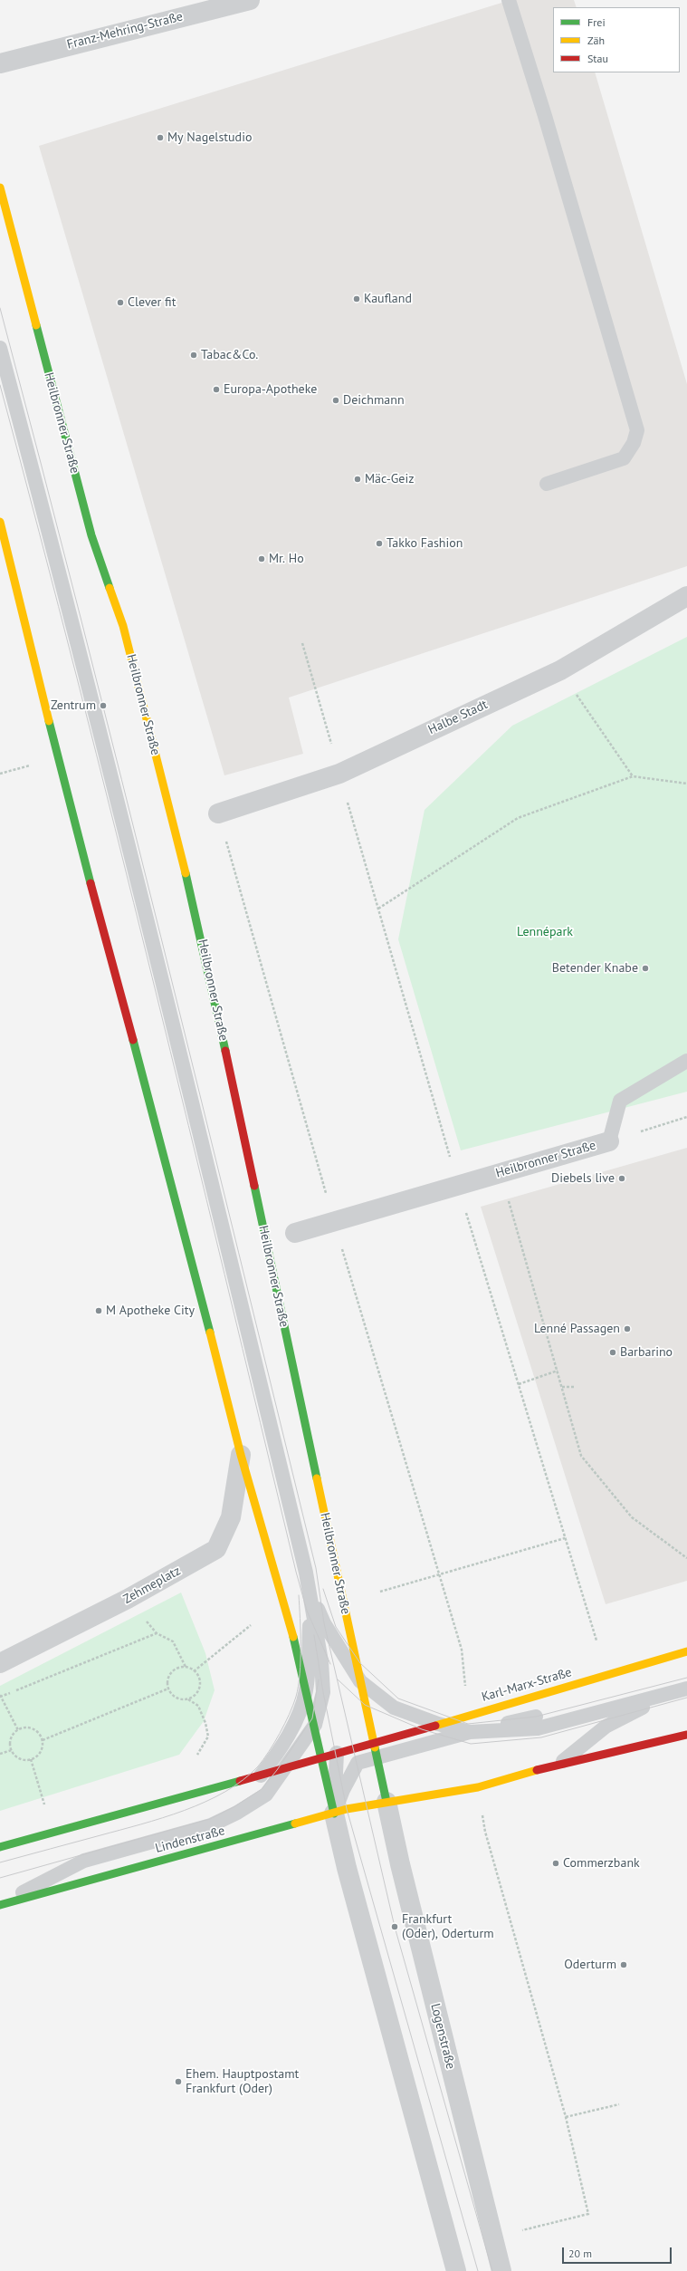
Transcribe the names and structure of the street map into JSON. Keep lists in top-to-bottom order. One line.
{"streets":{"street":["Franz-Mehring-Straße","Heilbronner Straße","Halbe Stadt","Zehmeplatz","Karl-Marx-Straße","Lindenstraße","Logenstraße"]},"crossings":[["Heilbronner Straße","Karl-Marx-Straße"],["Heilbronner Straße","Lindenstraße"],["Heilbronner Straße","Logenstraße"],["Lindenstraße","Logenstraße"]],"parks":["Lennépark"],"places":["My Nagelstudio","Kaufland","Clever fit","Tabac&Co.","Europa-Apotheke","Deichmann","Mäc-Geiz","Takko Fashion","Mr. Ho","Zentrum","Betender Knabe","Diebels live","M Apotheke City","Lenné Passagen","Barbarino","Commerzbank","Frankfurt (Oder), Oderturm","Oderturm","Ehem. Hauptpostamt Frankfurt (Oder)"],"legend":["Frei","Zäh","Stau"],"scale_bar":"20 m"}
